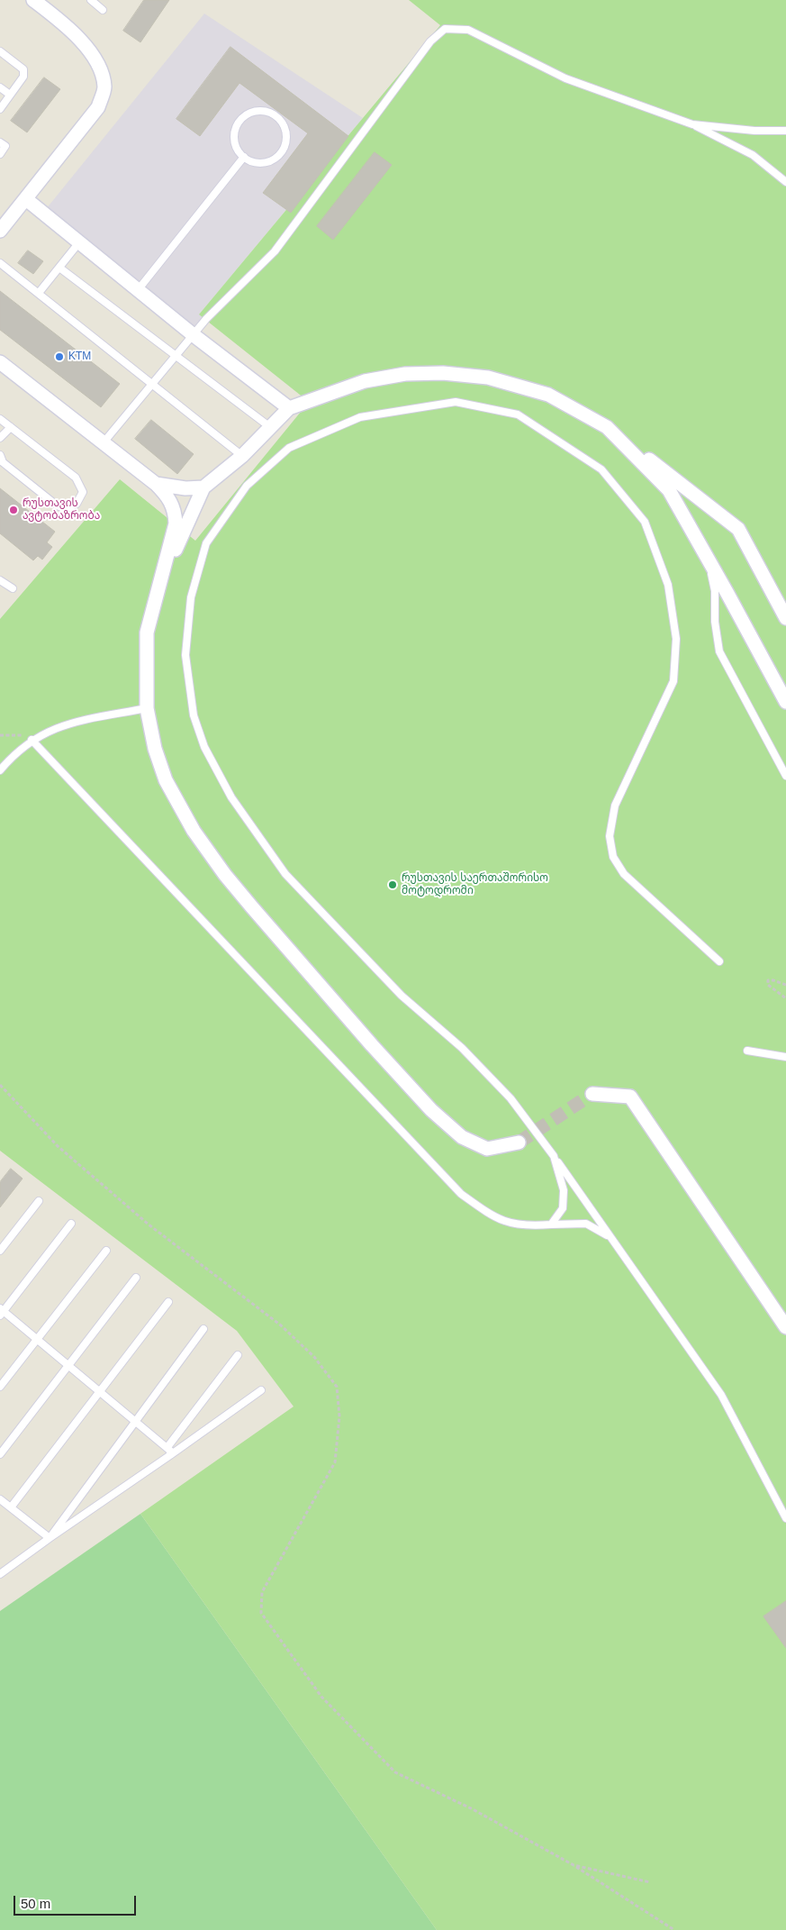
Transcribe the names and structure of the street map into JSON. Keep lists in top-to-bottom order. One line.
{"places":["KTM","რუსთავის ავტობაზრობა","რუსთავის საერთაშორისო მოტოდრომი"],"scale_bar":"50 m"}
